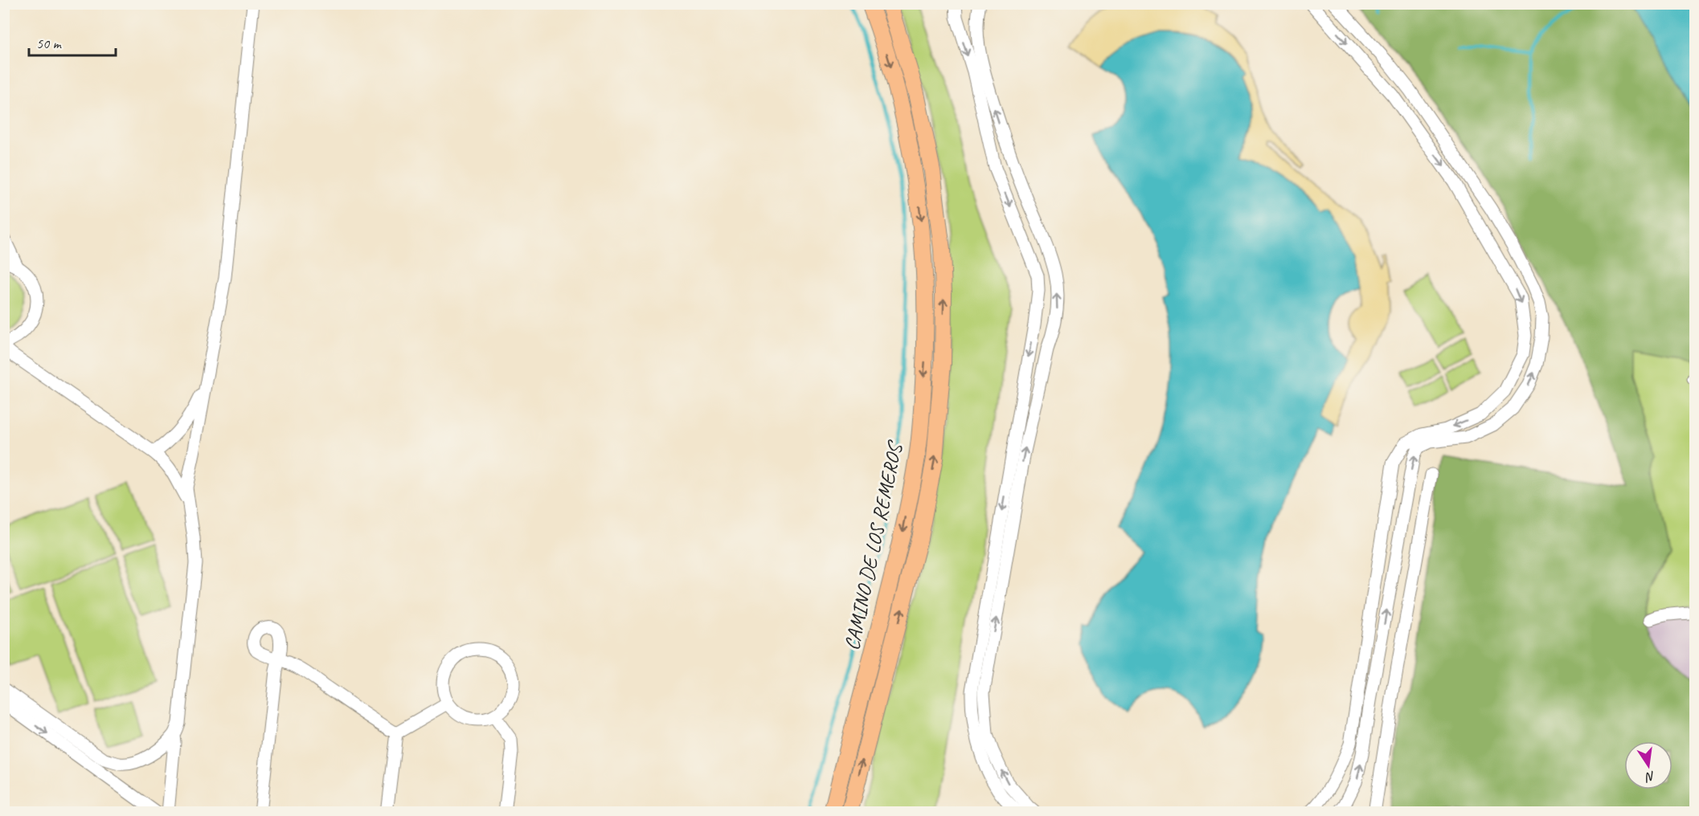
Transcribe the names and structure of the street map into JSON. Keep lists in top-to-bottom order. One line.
{"streets":{"main road":["CAMINO DE LOS REMEROS"]},"scale_bar":"50 m","north":"bottom"}
